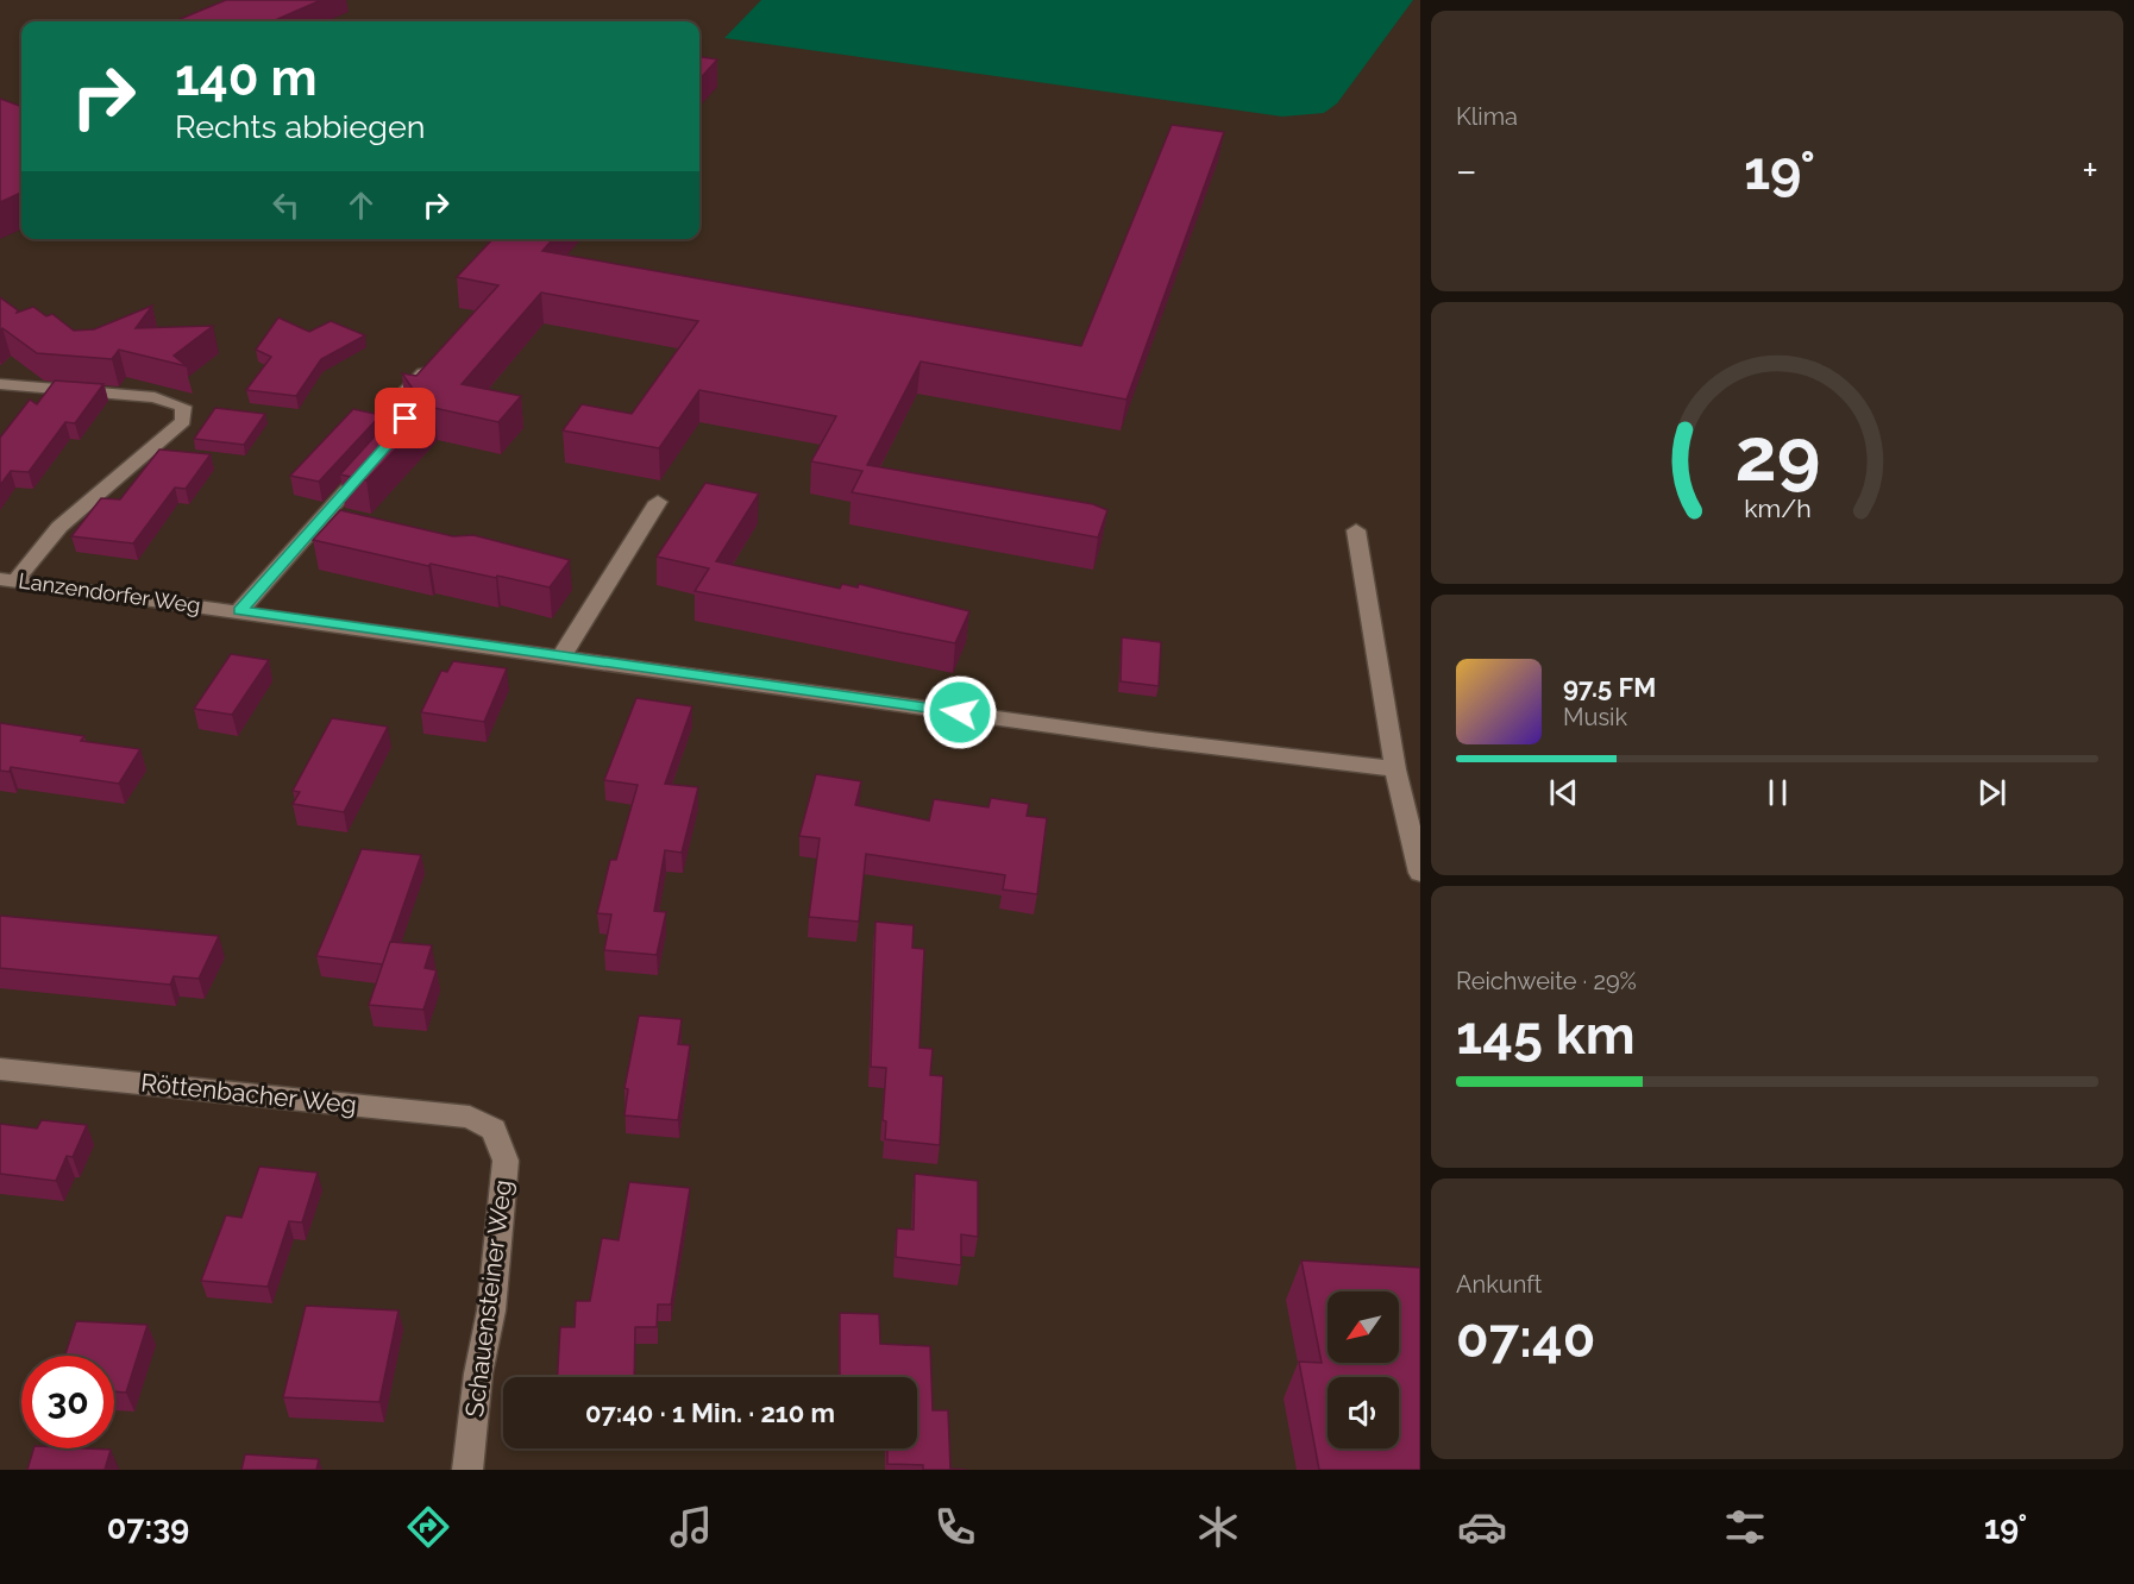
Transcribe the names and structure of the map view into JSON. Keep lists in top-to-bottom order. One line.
{"streets":{"street":["Lanzendorfer Weg","Röttenbacher Weg","Schauensteiner Weg"]},"crossings":[["Röttenbacher Weg","Schauensteiner Weg"]],"north":"bottom left","page":{"tile":["Klima",["Reichweite · 29%","145 km"],["Ankunft","07:40"]],"turn":["140 m","Rechts abbiegen"],"heat":["−","19°","+"],"song":["97.5 FM","Musik"],"limit":"30","trip":"07:40 · 1 Min. · 210 m","tabs":["07:39","19°"],"gauge":["29","km/h"]}}
